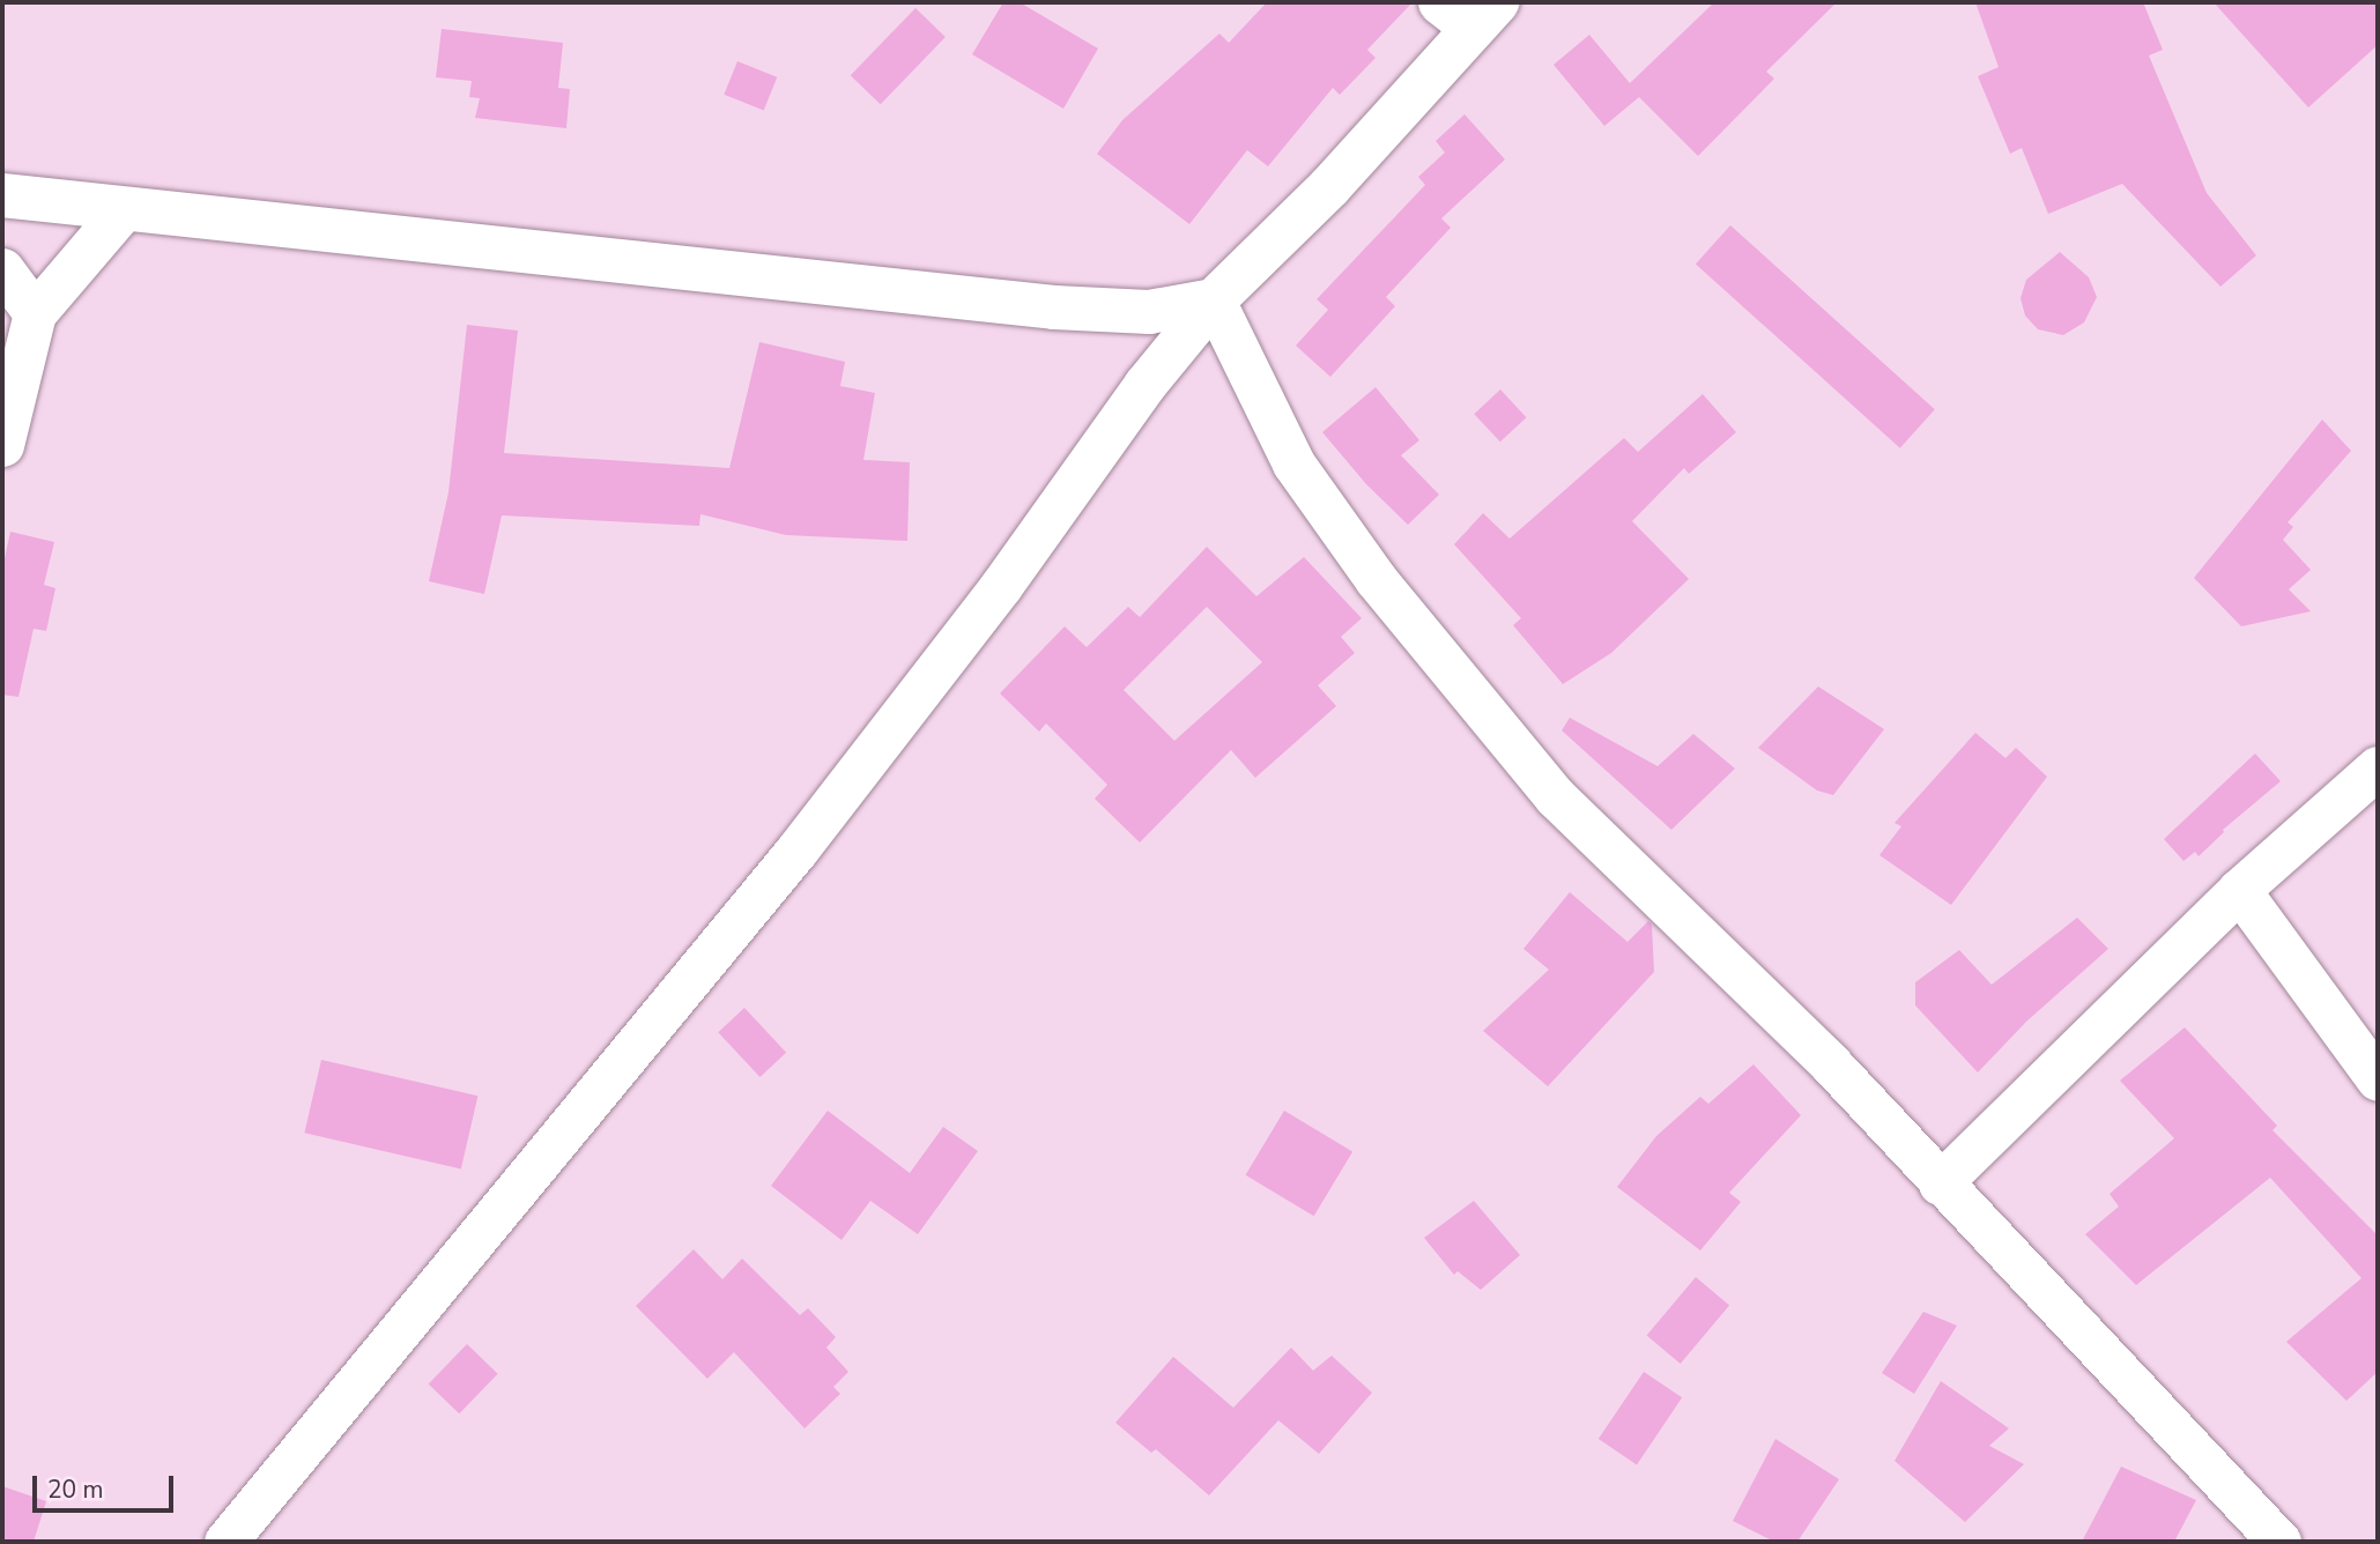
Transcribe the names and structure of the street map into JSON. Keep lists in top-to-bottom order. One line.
{"scale_bar":"20 m"}
